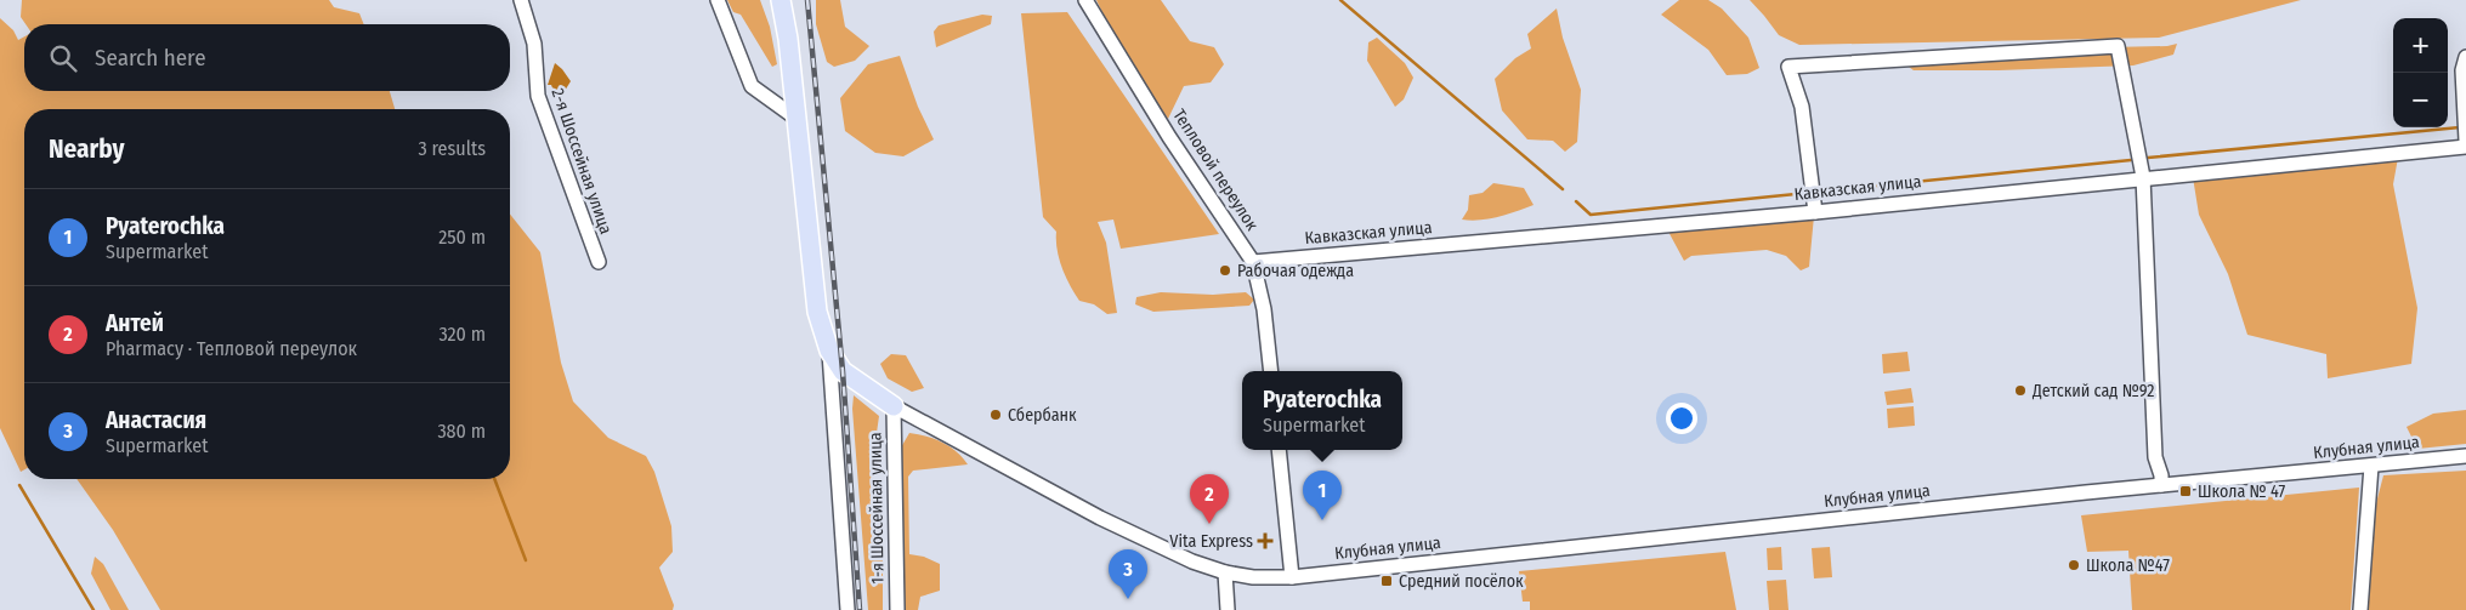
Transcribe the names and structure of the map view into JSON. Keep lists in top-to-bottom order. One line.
{"streets":{"street":["2-я Шоссейная улица","Тепловой переулок","Кавказская улица","Клубная улица","1-я Шоссейная улица"]},"crossings":[["Тепловой переулок","Кавказская улица"],["Клубная улица","1-я Шоссейная улица"]],"places":{"other":["Рабочая одежда","Детский сад №92","Сбербанк","Школа №47"],"transit":["Школа № 47","Средний посёлок"],"health":["Vita Express"]},"page":{"map_buttons":["+","−"],"search":"Search here","heading":["Nearby","3 results"],"list":[{"mark":"1","name":"Pyaterochka","note":"Supermarket","value":"250 m"},{"mark":"2","name":"Антей","note":"Pharmacy · Тепловой переулок","value":"320 m"},{"mark":"3","name":"Анастасия","note":"Supermarket","value":"380 m"}],"popup":["Pyaterochka","Supermarket"],"pins":["1","2","3"]}}
